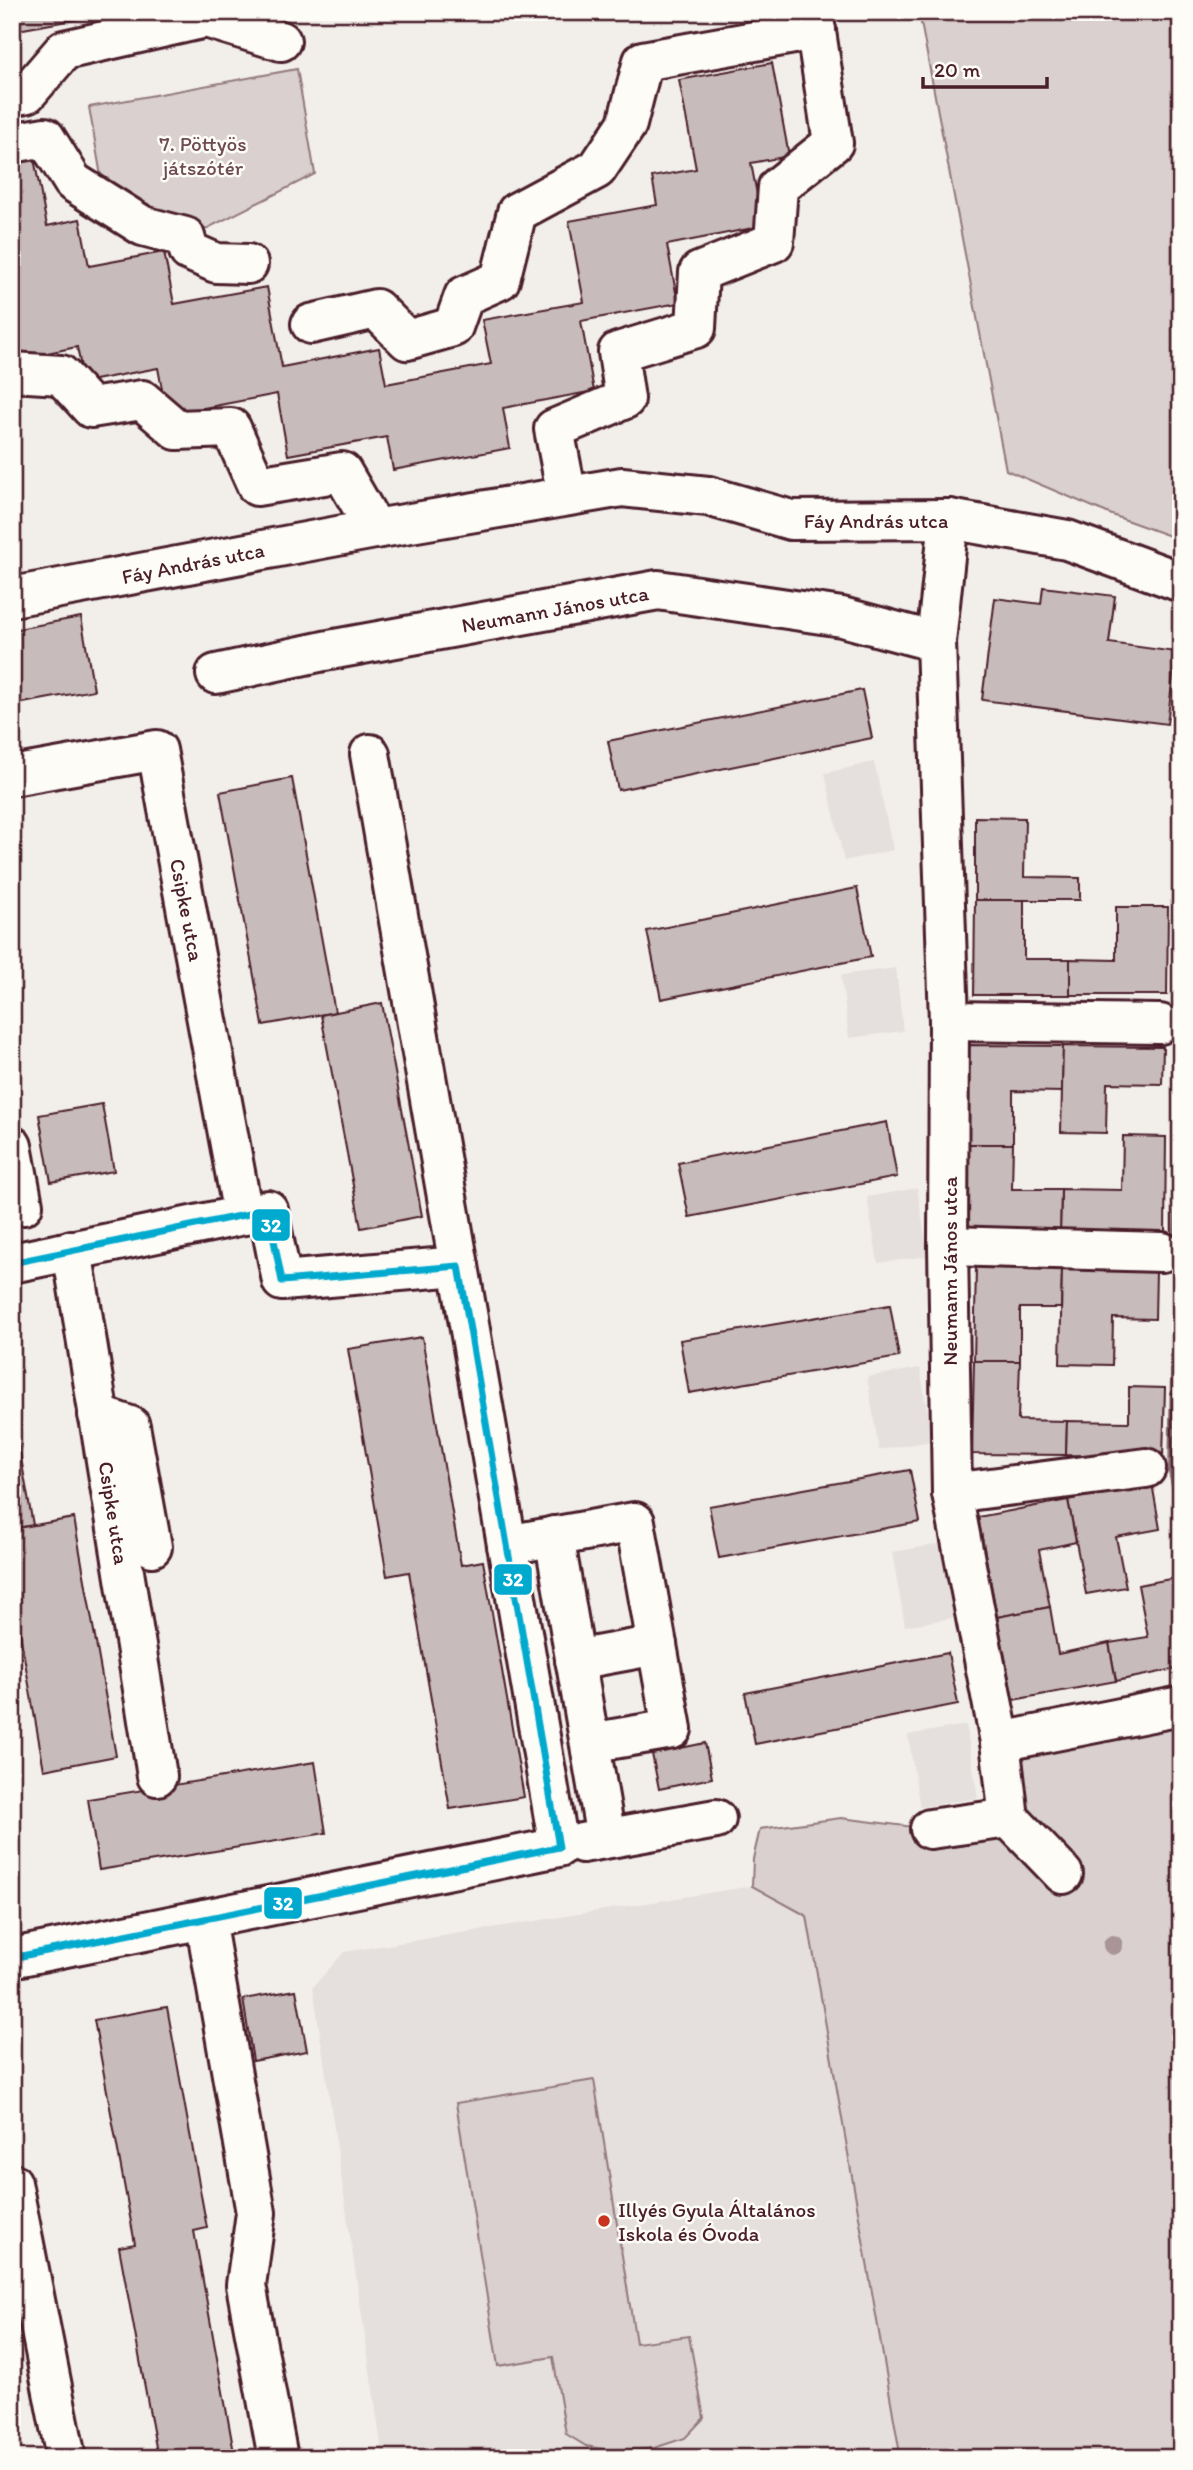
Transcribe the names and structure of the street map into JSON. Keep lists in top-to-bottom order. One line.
{"streets":{"street":["Fáy András utca","Neumann János utca","Csipke utca"]},"crossings":[["Fáy András utca","Neumann János utca"]],"parks":["7. Pöttyös játszótér"],"places":["Illyés Gyula Általános Iskola és Óvoda"],"lines":["transit line 32"],"scale_bar":"20 m"}
